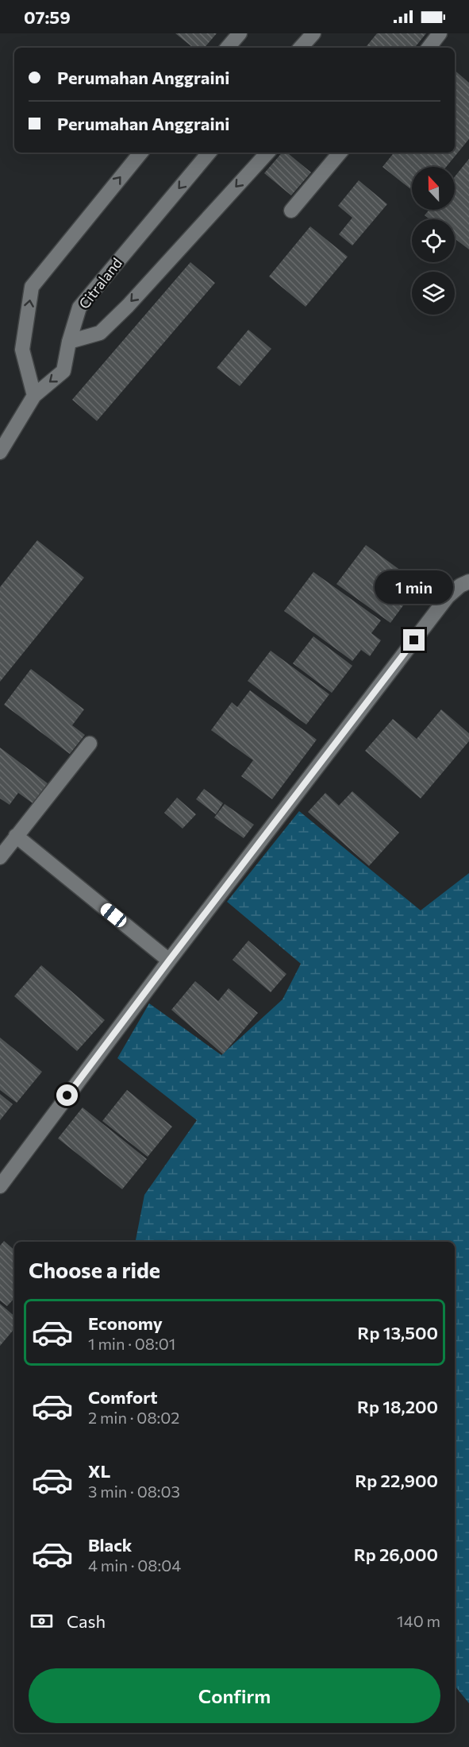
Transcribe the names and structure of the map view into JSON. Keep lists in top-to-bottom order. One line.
{"streets":{"street":["Citraland"]},"north":"top","page":{"status":"07:59","banner":["Perumahan Anggraini","Perumahan Anggraini"],"bubble":"1 min","heading":"Choose a ride","list":[{"name":"Economy","note":"1 min · 08:01","value":"Rp 13,500"},{"name":"Comfort","note":"2 min · 08:02","value":"Rp 18,200"},{"name":"XL","note":"3 min · 08:03","value":"Rp 22,900"},{"name":"Black","note":"4 min · 08:04","value":"Rp 26,000"}],"pay":["Cash","140 m"],"buttons":"Confirm"}}
